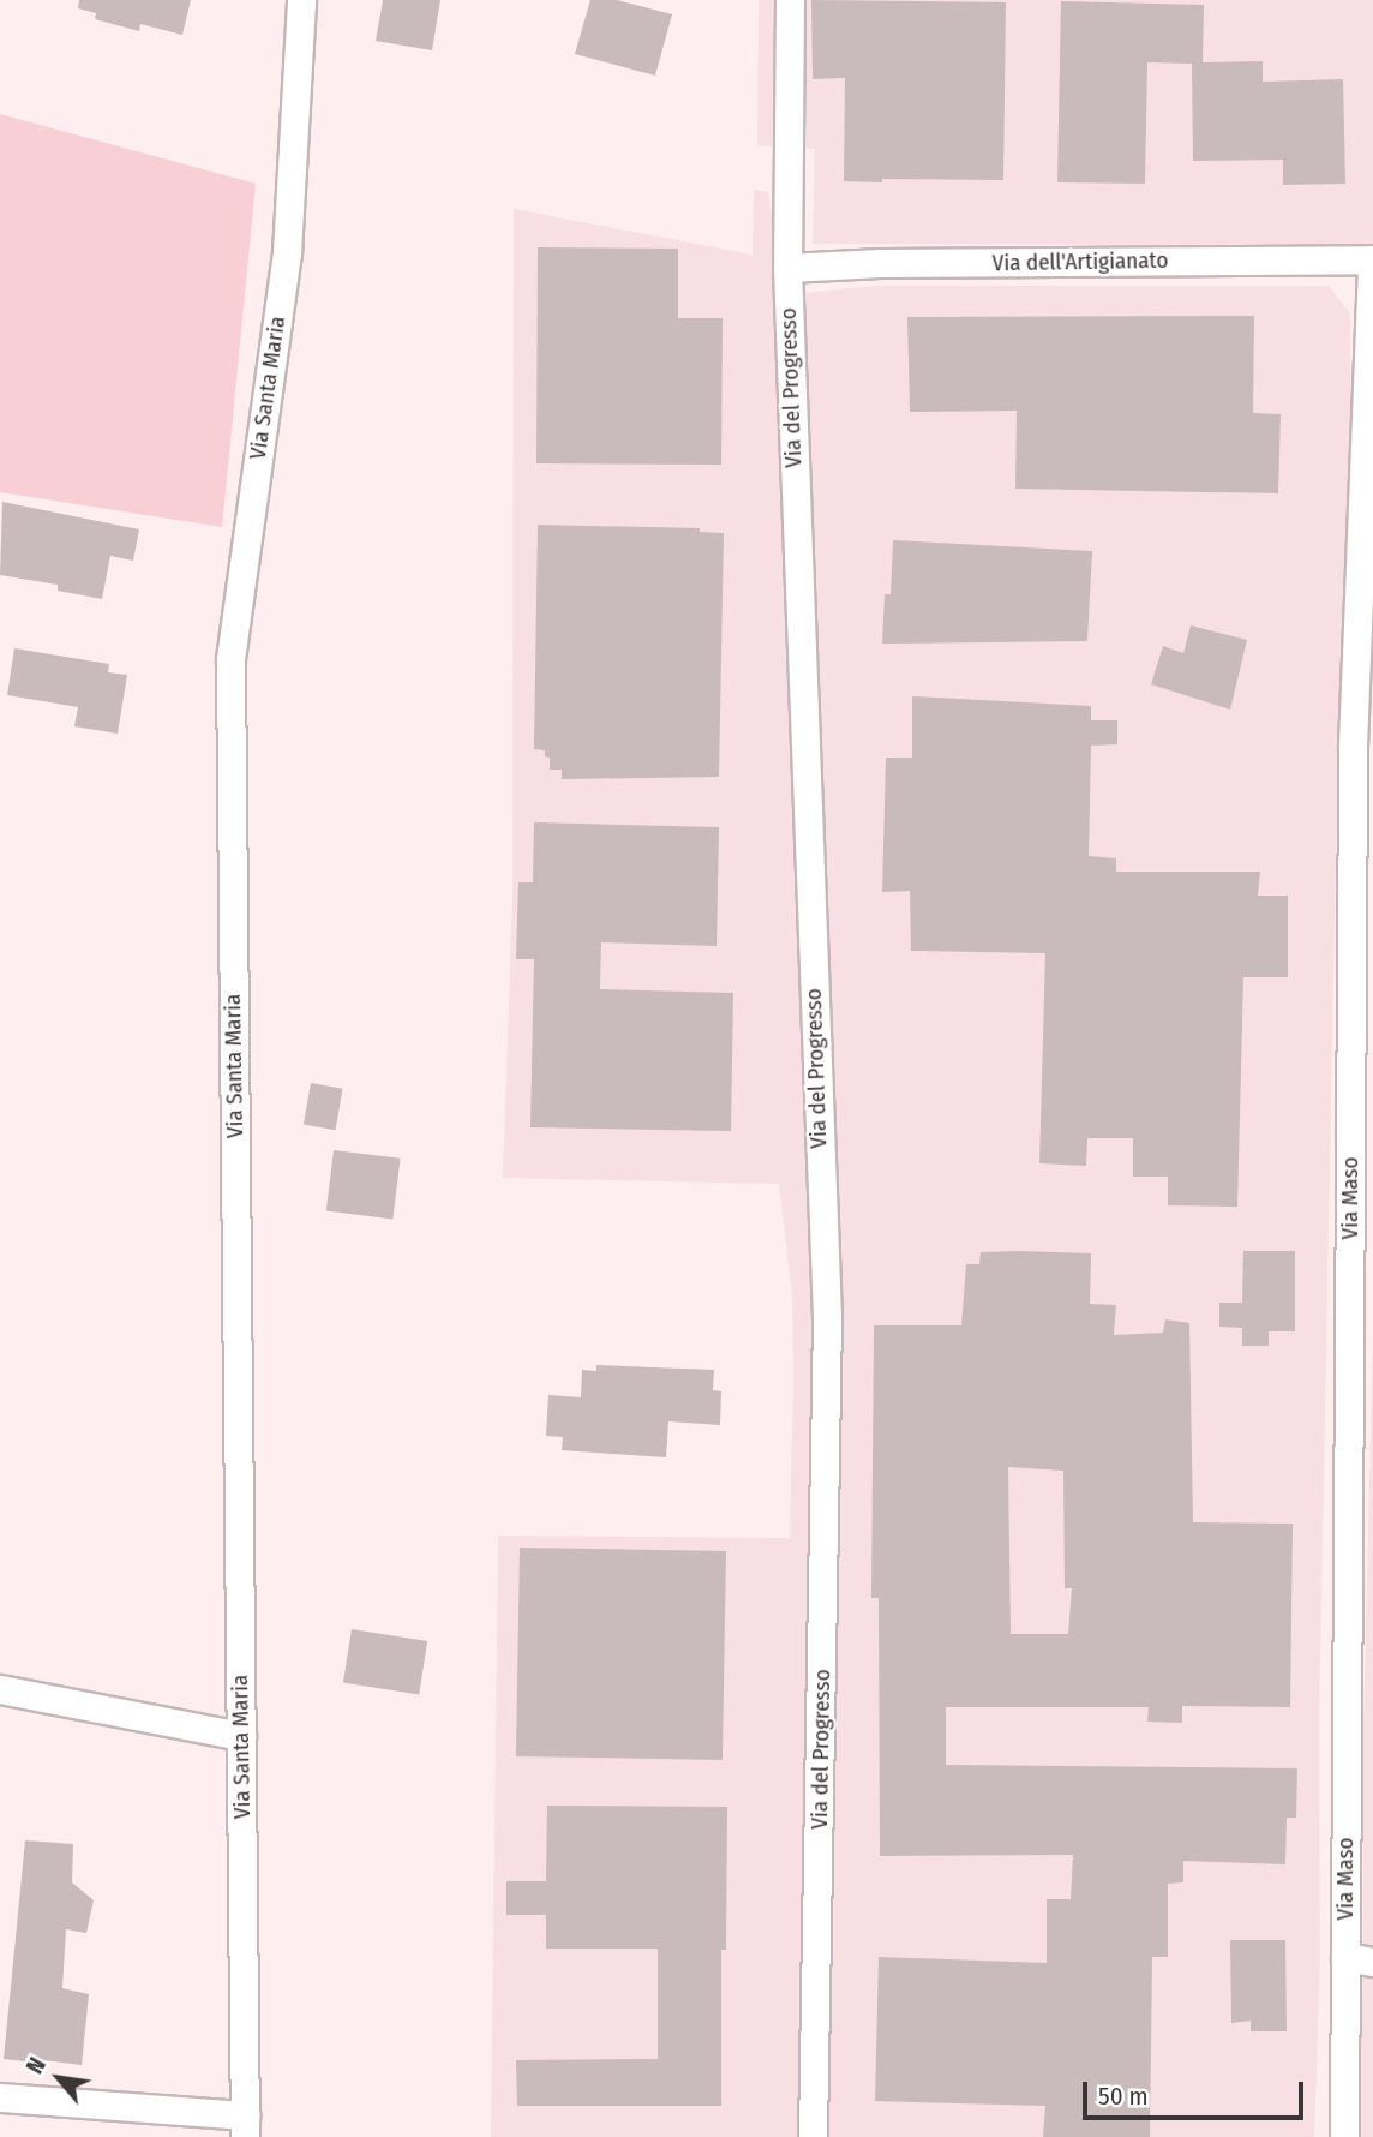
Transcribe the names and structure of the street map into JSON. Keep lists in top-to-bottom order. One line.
{"streets":{"street":["Via dell'Artigianato","Via Santa Maria","Via del Progresso","Via Maso"]},"crossings":[["Via dell'Artigianato","Via del Progresso"],["Via dell'Artigianato","Via Maso"]],"scale_bar":"50 m","north":"top left"}
